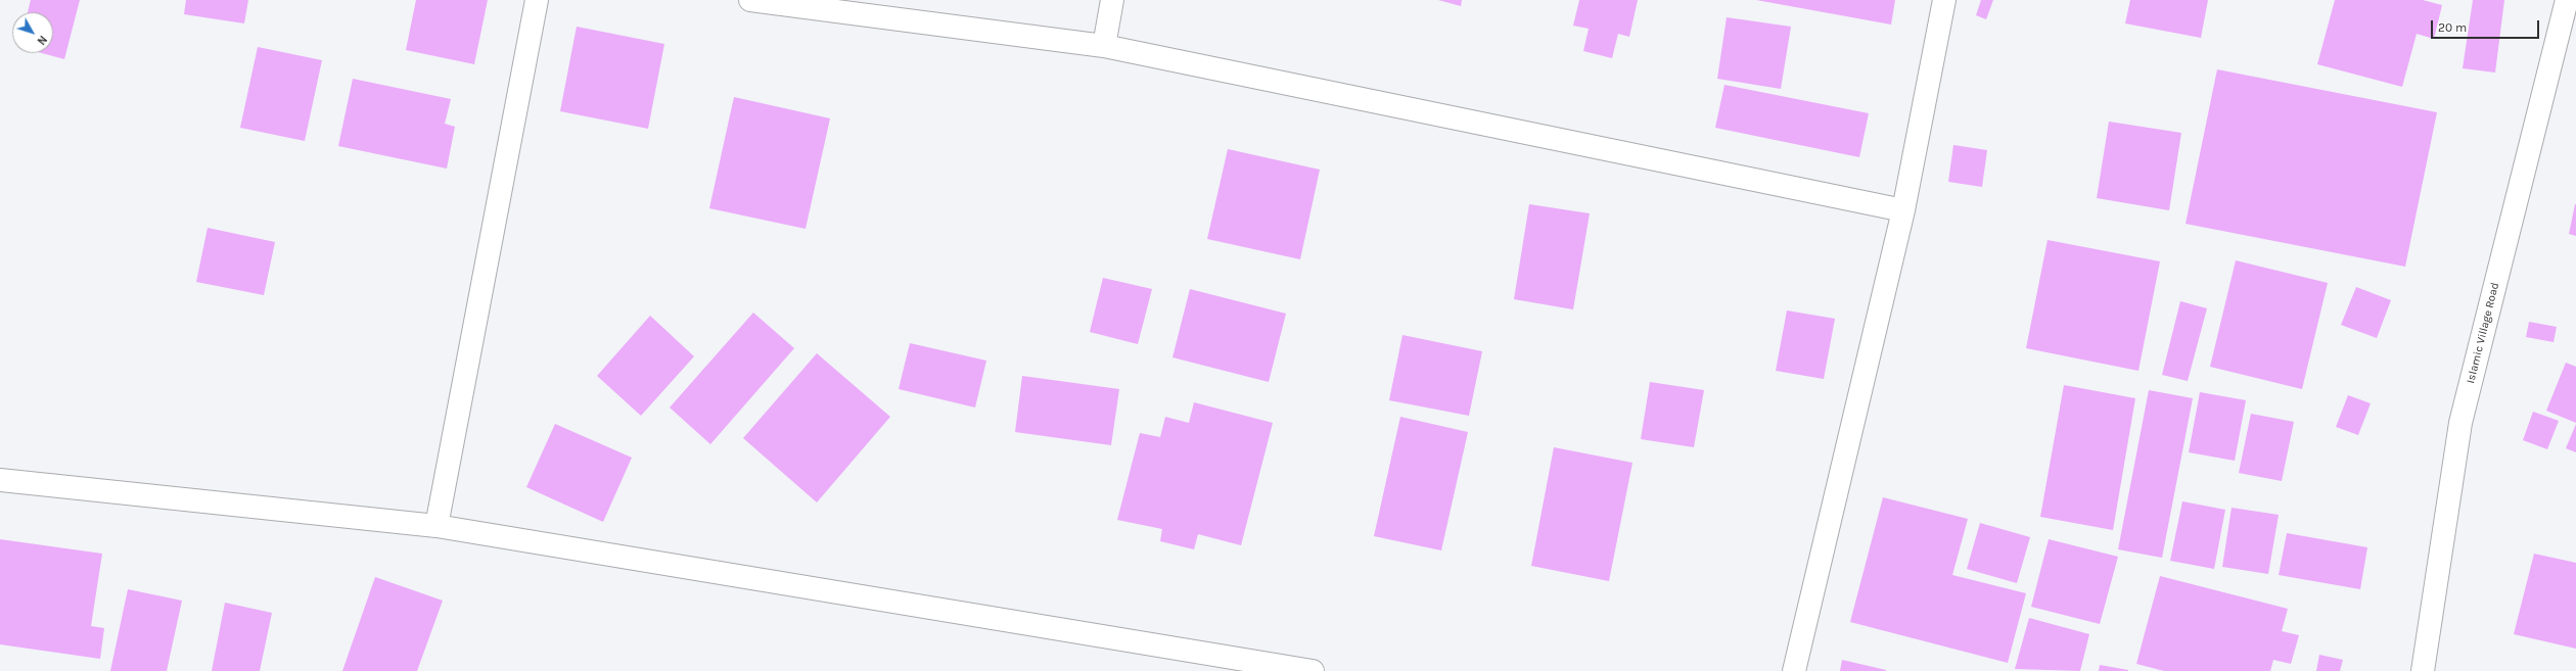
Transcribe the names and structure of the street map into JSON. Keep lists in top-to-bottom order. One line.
{"streets":{"street":["Islamic Village Road"]},"scale_bar":"20 m","north":"bottom right"}
